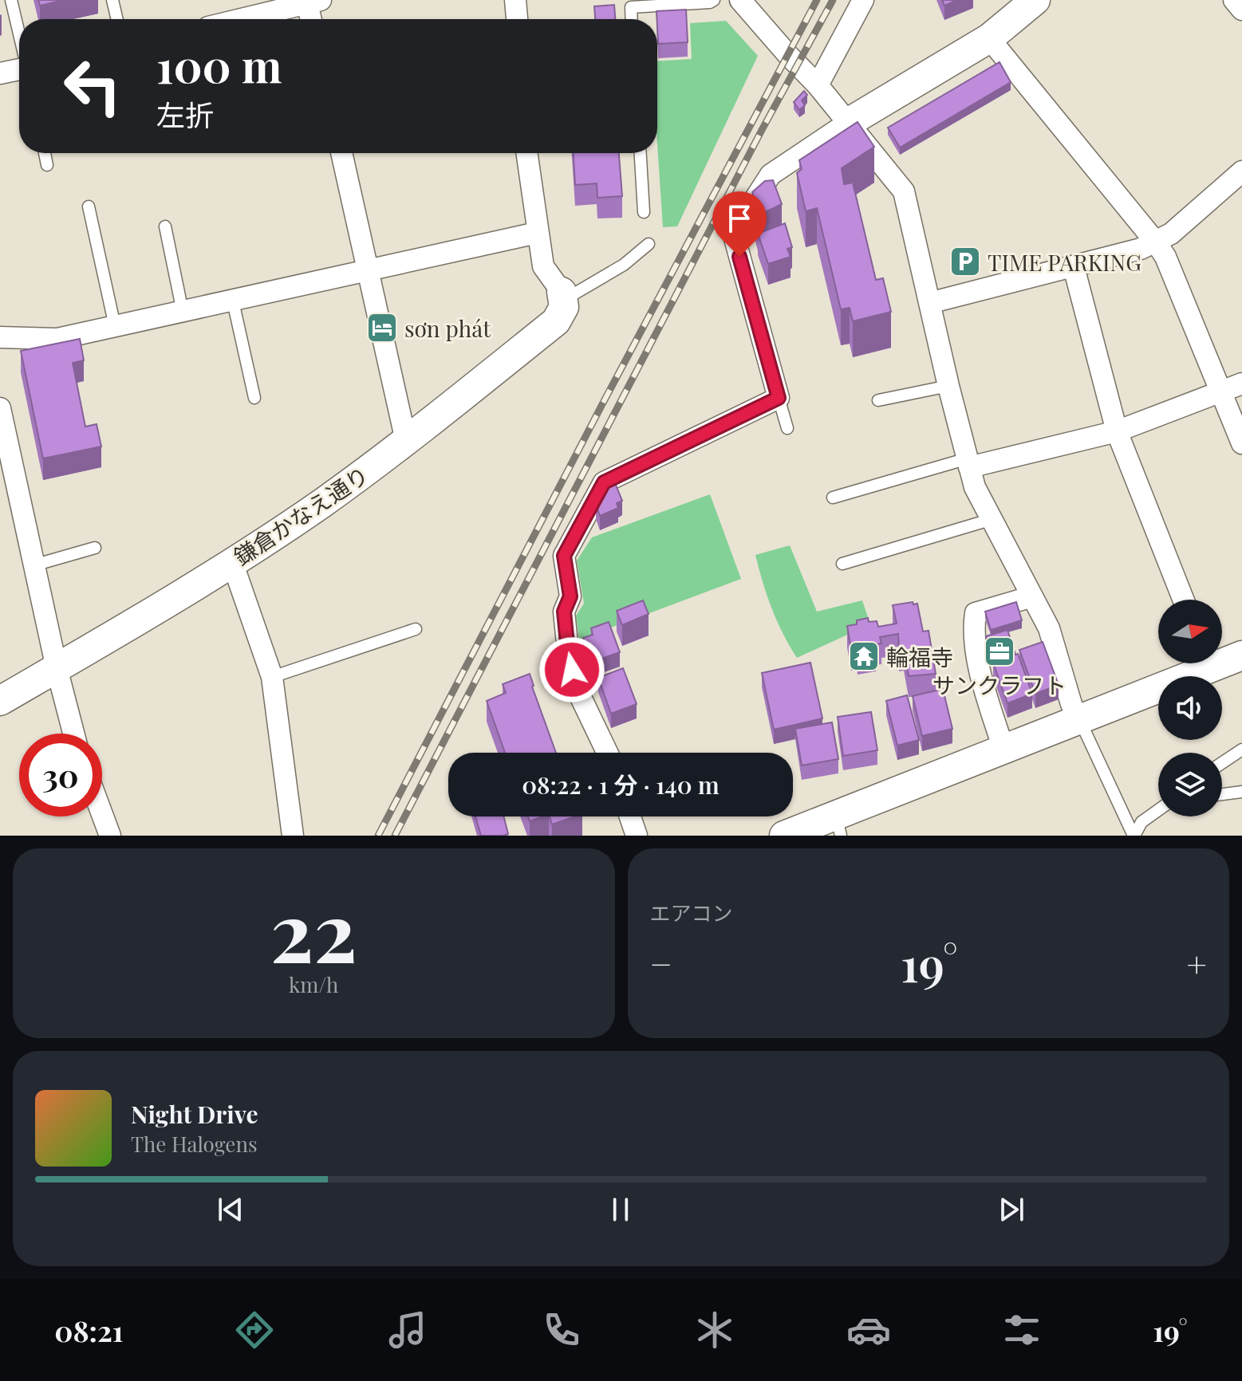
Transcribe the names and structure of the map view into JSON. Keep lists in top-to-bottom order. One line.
{"streets":{"street":["鎌倉かなえ通り"]},"places":{"parking":["TIME PARKING"],"hotel":["sơn phát"],"office":["サンクラフト"],"temple":["輪福寺"]},"north":"right","page":{"turn":["100 m","左折"],"limit":"30","trip":"08:22 · 1 分 · 140 m","tile":[["22","km/h"],"エアコン"],"heat":["−","19°","+"],"song":["Night Drive","The Halogens"],"tabs":["08:21","19°"]}}
